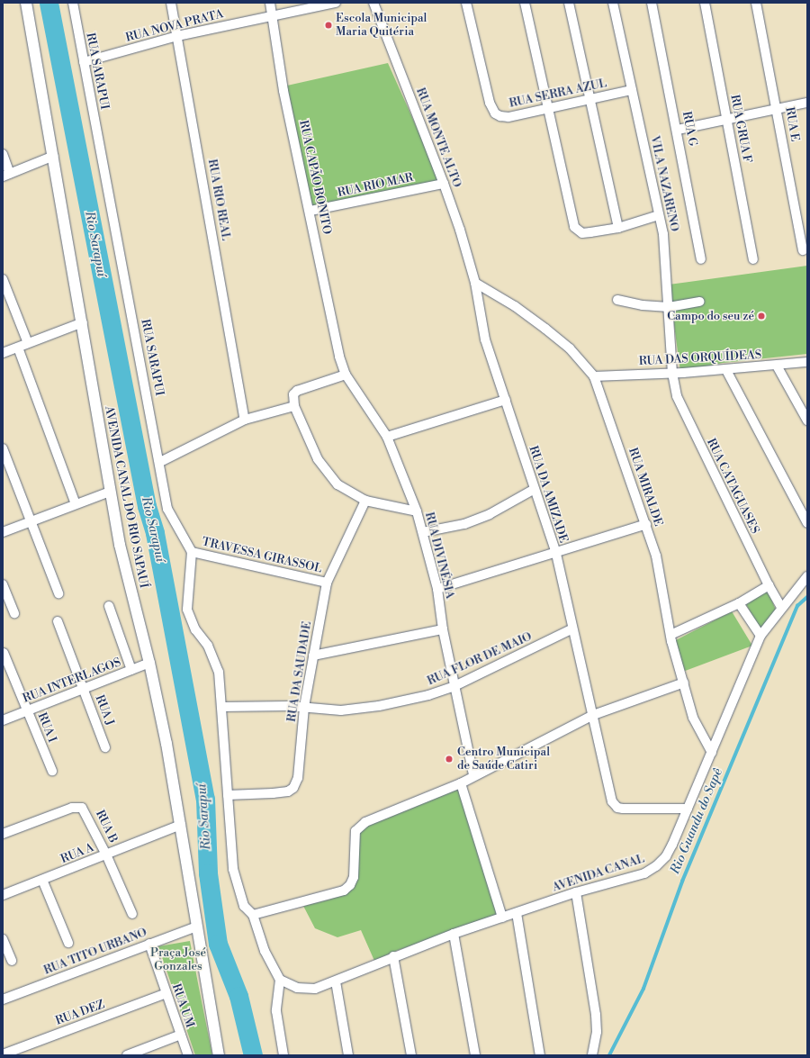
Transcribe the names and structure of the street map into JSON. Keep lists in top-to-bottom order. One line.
{"streets":{"street":["RUA NOVA PRATA","RUA SARAPUI","RUA SERRA AZUL","RUA E","RUA G","RUA GRUA F","RUA MONTE ALTO","RUA CAPÃO BONITO","VILA NAZARENO","RUA RIO MAR","RUA RIO REAL","RUA DAS ORQUÍDEAS","RUA CATAGUASES","RUA MIRALDE","RUA DA AMIZADE","AVENIDA CANAL DO RIO SAPAUÍ","TRAVESSA GIRASSOL","RUA DIVINÉSIA","RUA FLOR DE MAIO","RUA DA SAUDADE","RUA INTERLAGOS","RUA J","RUA I","RUA B","RUA A","AVENIDA CANAL","RUA TITO URBANO","RUA UM","RUA DEZ"]},"crossings":[["RUA NOVA PRATA","RUA SARAPUI"],["RUA NOVA PRATA","RUA CAPÃO BONITO"],["RUA NOVA PRATA","RUA RIO REAL"],["RUA SARAPUI","TRAVESSA GIRASSOL"],["RUA SERRA AZUL","VILA NAZARENO"],["RUA MONTE ALTO","RUA RIO MAR"],["RUA MONTE ALTO","RUA MIRALDE"],["RUA MONTE ALTO","RUA DA AMIZADE"],["RUA CAPÃO BONITO","RUA RIO MAR"],["RUA CAPÃO BONITO","RUA DIVINÉSIA"],["VILA NAZARENO","RUA DAS ORQUÍDEAS"],["VILA NAZARENO","RUA CATAGUASES"],["RUA DAS ORQUÍDEAS","RUA CATAGUASES"],["RUA DAS ORQUÍDEAS","RUA MIRALDE"],["RUA CATAGUASES","AVENIDA CANAL"],["RUA MIRALDE","RUA DA AMIZADE"],["RUA MIRALDE","AVENIDA CANAL"],["RUA DA AMIZADE","RUA FLOR DE MAIO"],["RUA DA AMIZADE","AVENIDA CANAL"],["AVENIDA CANAL DO RIO SAPAUÍ","RUA INTERLAGOS"],["AVENIDA CANAL DO RIO SAPAUÍ","RUA A"],["AVENIDA CANAL DO RIO SAPAUÍ","RUA TITO URBANO"],["TRAVESSA GIRASSOL","RUA DA SAUDADE"],["RUA DIVINÉSIA","RUA FLOR DE MAIO"],["RUA FLOR DE MAIO","RUA DA SAUDADE"],["RUA INTERLAGOS","RUA J"],["RUA INTERLAGOS","RUA I"],["RUA B","RUA A"],["RUA TITO URBANO","RUA UM"],["RUA UM","RUA DEZ"]],"water":["Rio Sarapuí","Rio Guandu do Sapê"],"parks":["Praça José Gonzales"],"places":["Escola Municipal Maria Quitéria","Campo do seu zé","Centro Municipal de Saúde Catiri"]}
